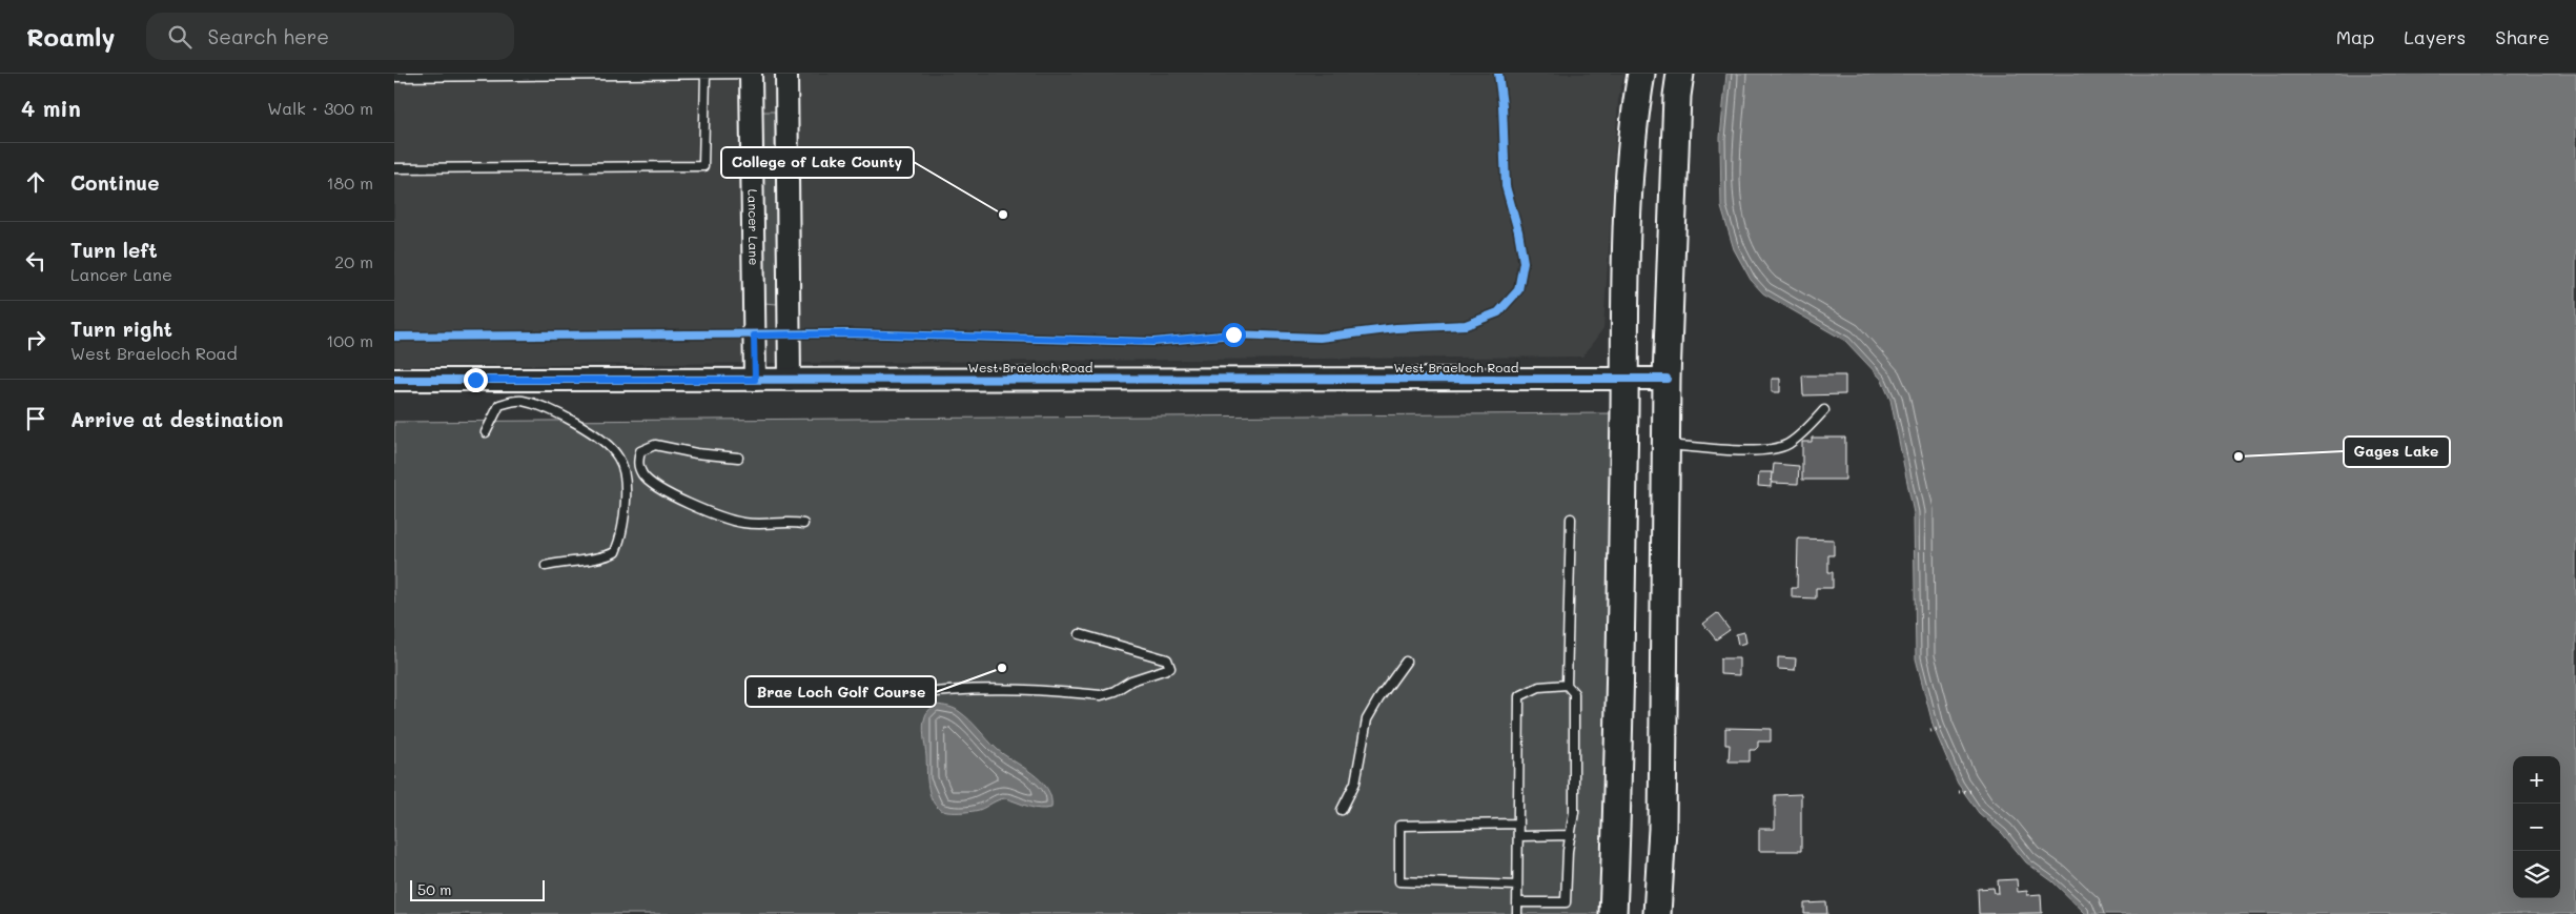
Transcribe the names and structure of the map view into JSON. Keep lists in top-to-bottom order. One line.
{"streets":{"street":["Lancer Lane","West Braeloch Road"]},"crossings":[["Lancer Lane","West Braeloch Road"]],"places":["College of Lake County","Gages Lake","Brae Loch Golf Course"],"scale_bar":"50 m","page":{"header":"Roamly","search":"Search here","nav":["Map","Layers","Share"],"heading":["4 min","Walk · 300 m"],"list":[["Continue","180 m"],["Turn left","Lancer Lane","20 m"],["Turn right","West Braeloch Road","100 m"],"Arrive at destination"],"map_buttons":["+","−"],"scale":"50 m"}}
